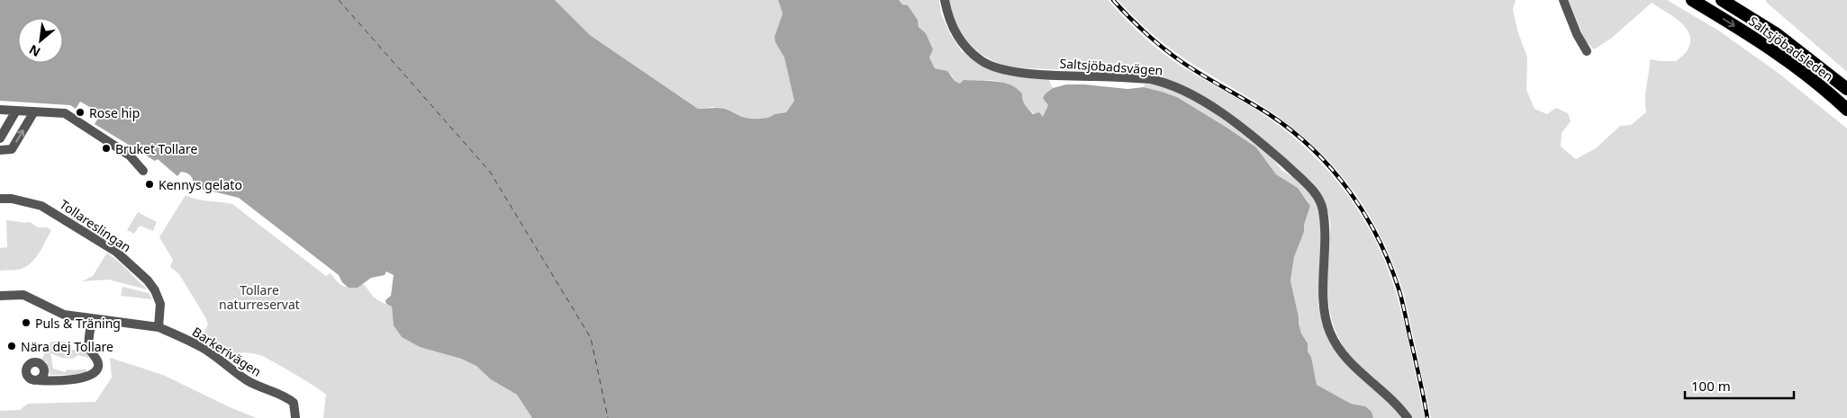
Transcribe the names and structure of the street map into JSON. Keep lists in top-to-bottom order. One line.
{"streets":{"highway":["Saltsjöbadsleden"],"street":["Saltsjöbadsvägen","Tollareslingan","Barkerivägen"]},"crossings":[["Tollareslingan","Barkerivägen"]],"parks":["Tollare naturreservat"],"places":["Rose hip","Bruket Tollare","Kennys gelato","Puls & Träning","Nära dej Tollare"],"scale_bar":"100 m","north":"bottom left"}
